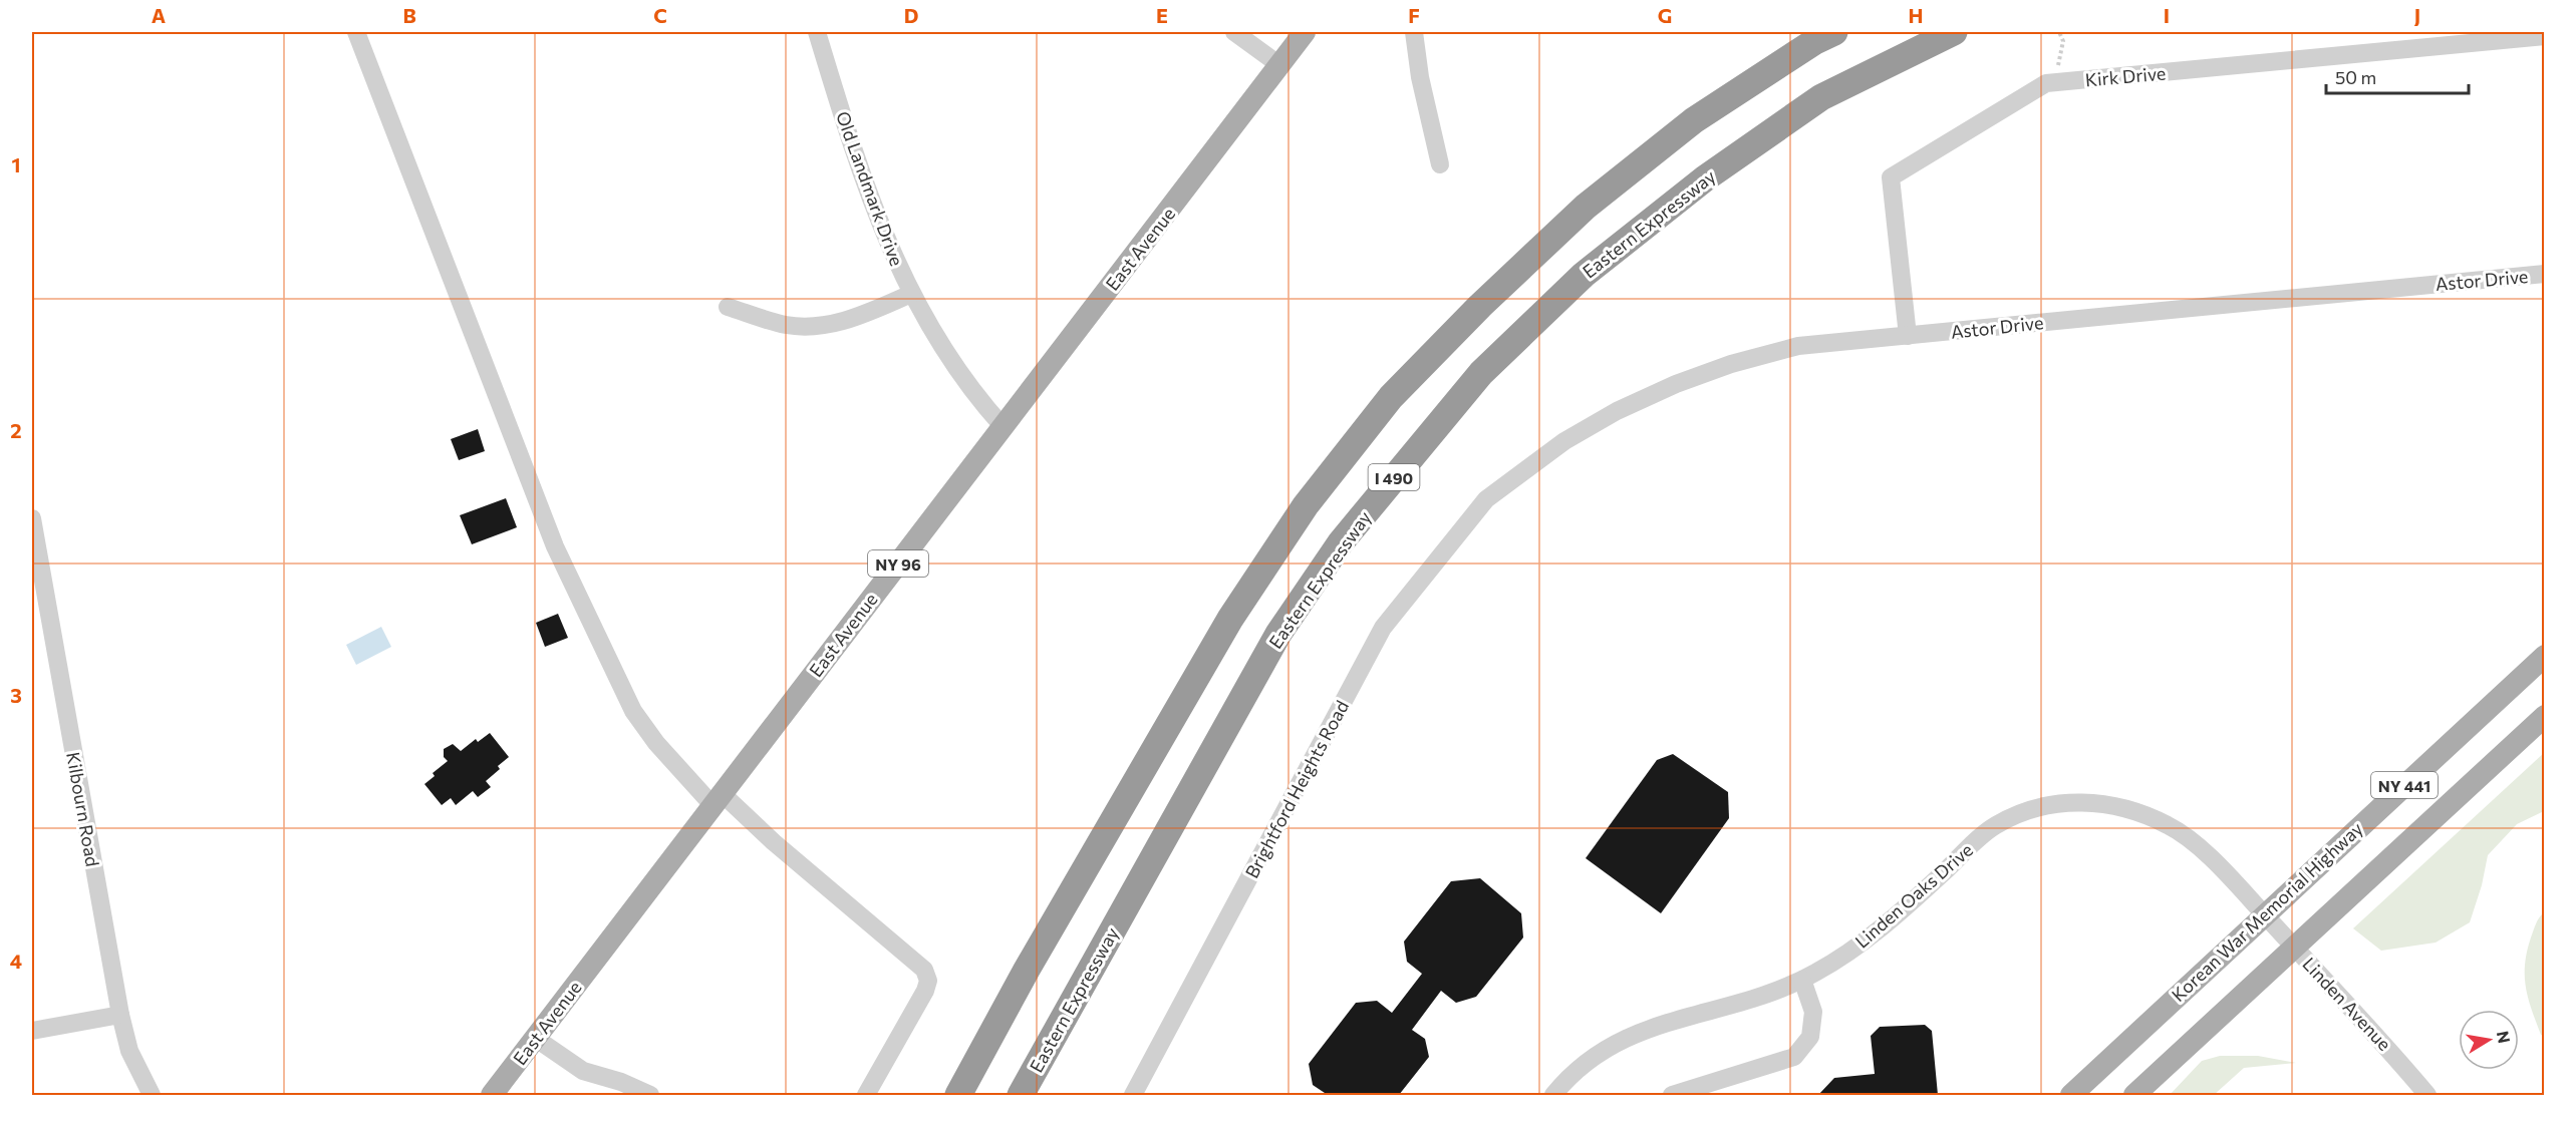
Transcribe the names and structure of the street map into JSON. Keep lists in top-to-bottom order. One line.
{"streets":{"highway":["Eastern Expressway","I 490"],"main road":["East Avenue","NY 96","NY 441","Korean War Memorial Highway"],"street":["Kirk Drive","Old Landmark Drive","Astor Drive","Brightford Heights Road","Kilbourn Road","Linden Oaks Drive","Linden Avenue"]},"crossings":[["Kirk Drive","Astor Drive"],["Old Landmark Drive","East Avenue"],["Astor Drive","Brightford Heights Road"],["NY 441","Linden Avenue"],["Linden Oaks Drive","Korean War Memorial Highway"],["Linden Oaks Drive","Linden Avenue"],["Korean War Memorial Highway","Linden Avenue"]],"scale_bar":"50 m","north":"right","grid":{"columns":["A","B","C","D","E","F","G","H","I","J"],"rows":["1","2","3","4"]}}
